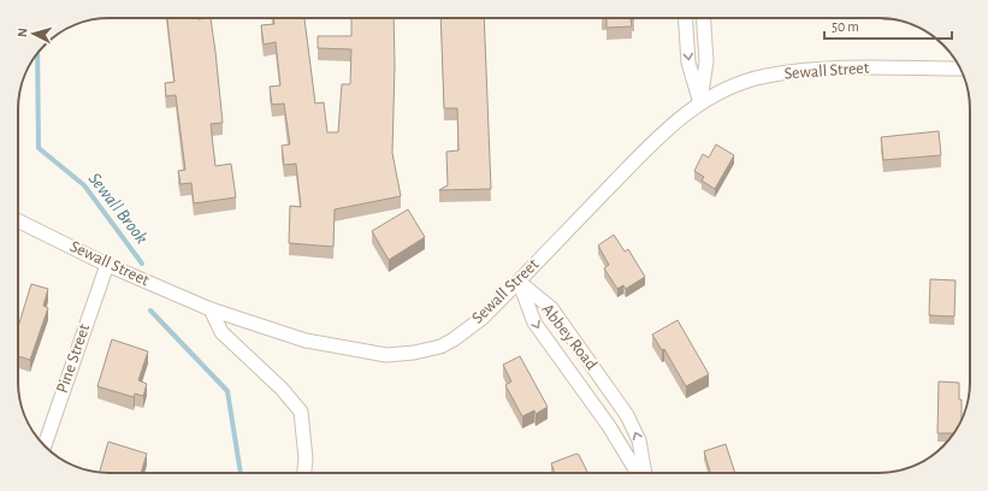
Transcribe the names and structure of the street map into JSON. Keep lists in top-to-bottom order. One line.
{"streets":{"street":["Sewall Street","Abbey Road","Pine Street"]},"crossings":[["Sewall Street","Abbey Road"],["Sewall Street","Pine Street"]],"water":["Sewall Brook"],"scale_bar":"50 m","north":"left"}
